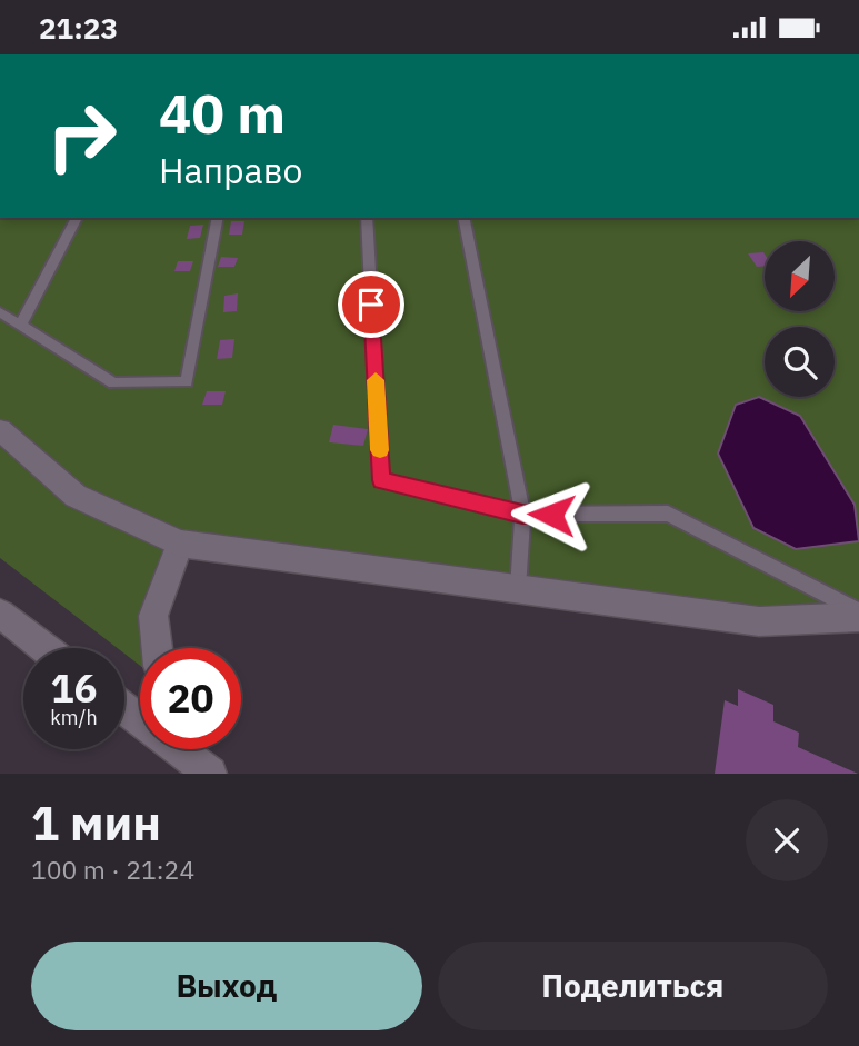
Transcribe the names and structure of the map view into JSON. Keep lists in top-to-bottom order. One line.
{"north":"bottom left","page":{"status":"21:23","turn":["40 m","Направо"],"speed":"16 km/h","limit":"20","heading":["1 мин","100 m · 21:24"],"buttons":["Выход","Поделиться"]}}
